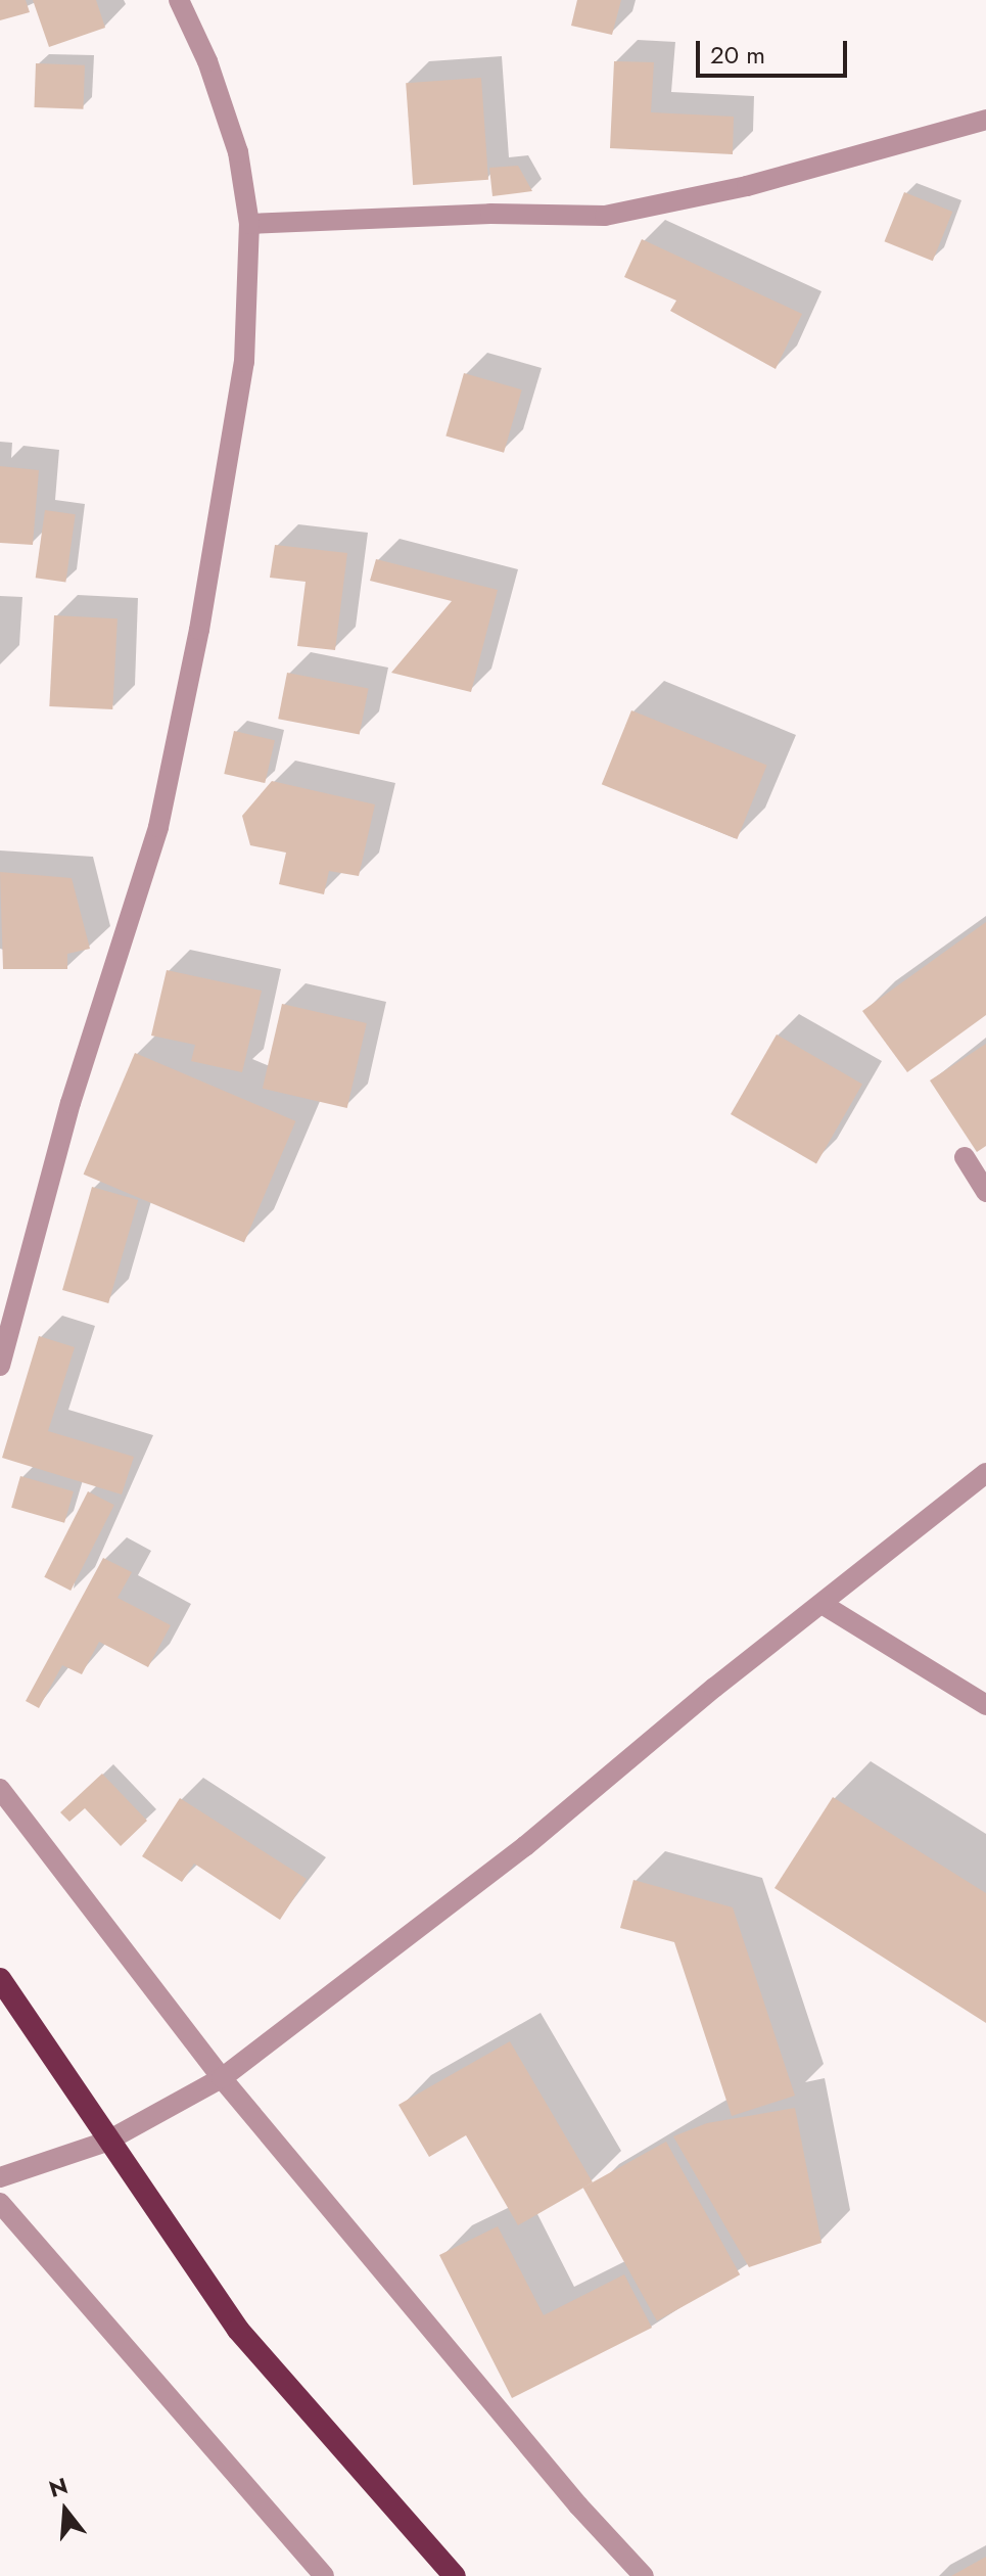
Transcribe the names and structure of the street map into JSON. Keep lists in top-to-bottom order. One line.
{"scale_bar":"20 m","north":"top"}
